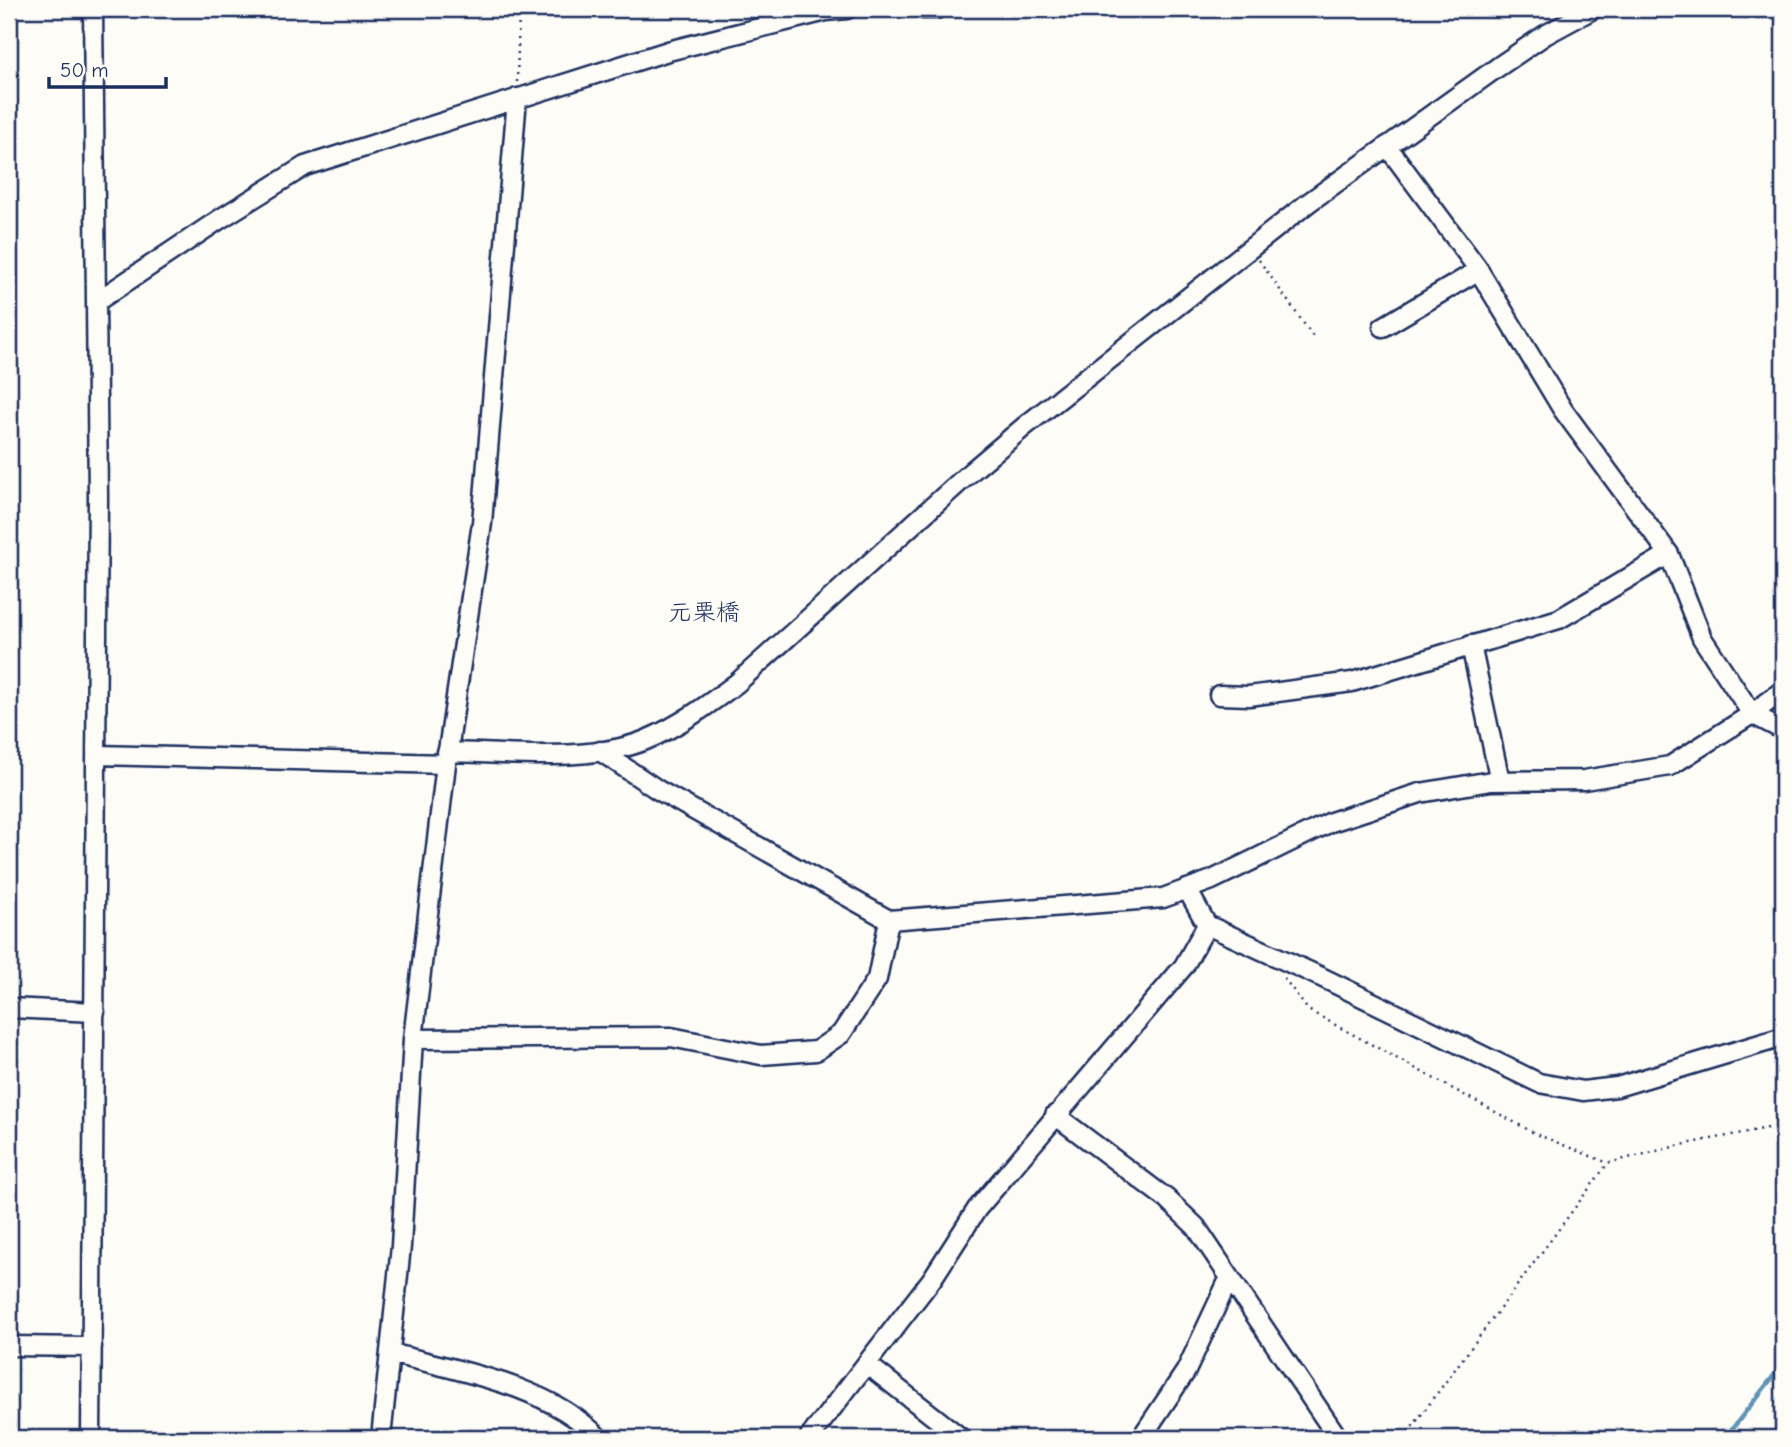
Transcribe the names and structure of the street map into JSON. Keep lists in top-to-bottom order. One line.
{"districts":["元栗橋"],"scale_bar":"50 m"}
